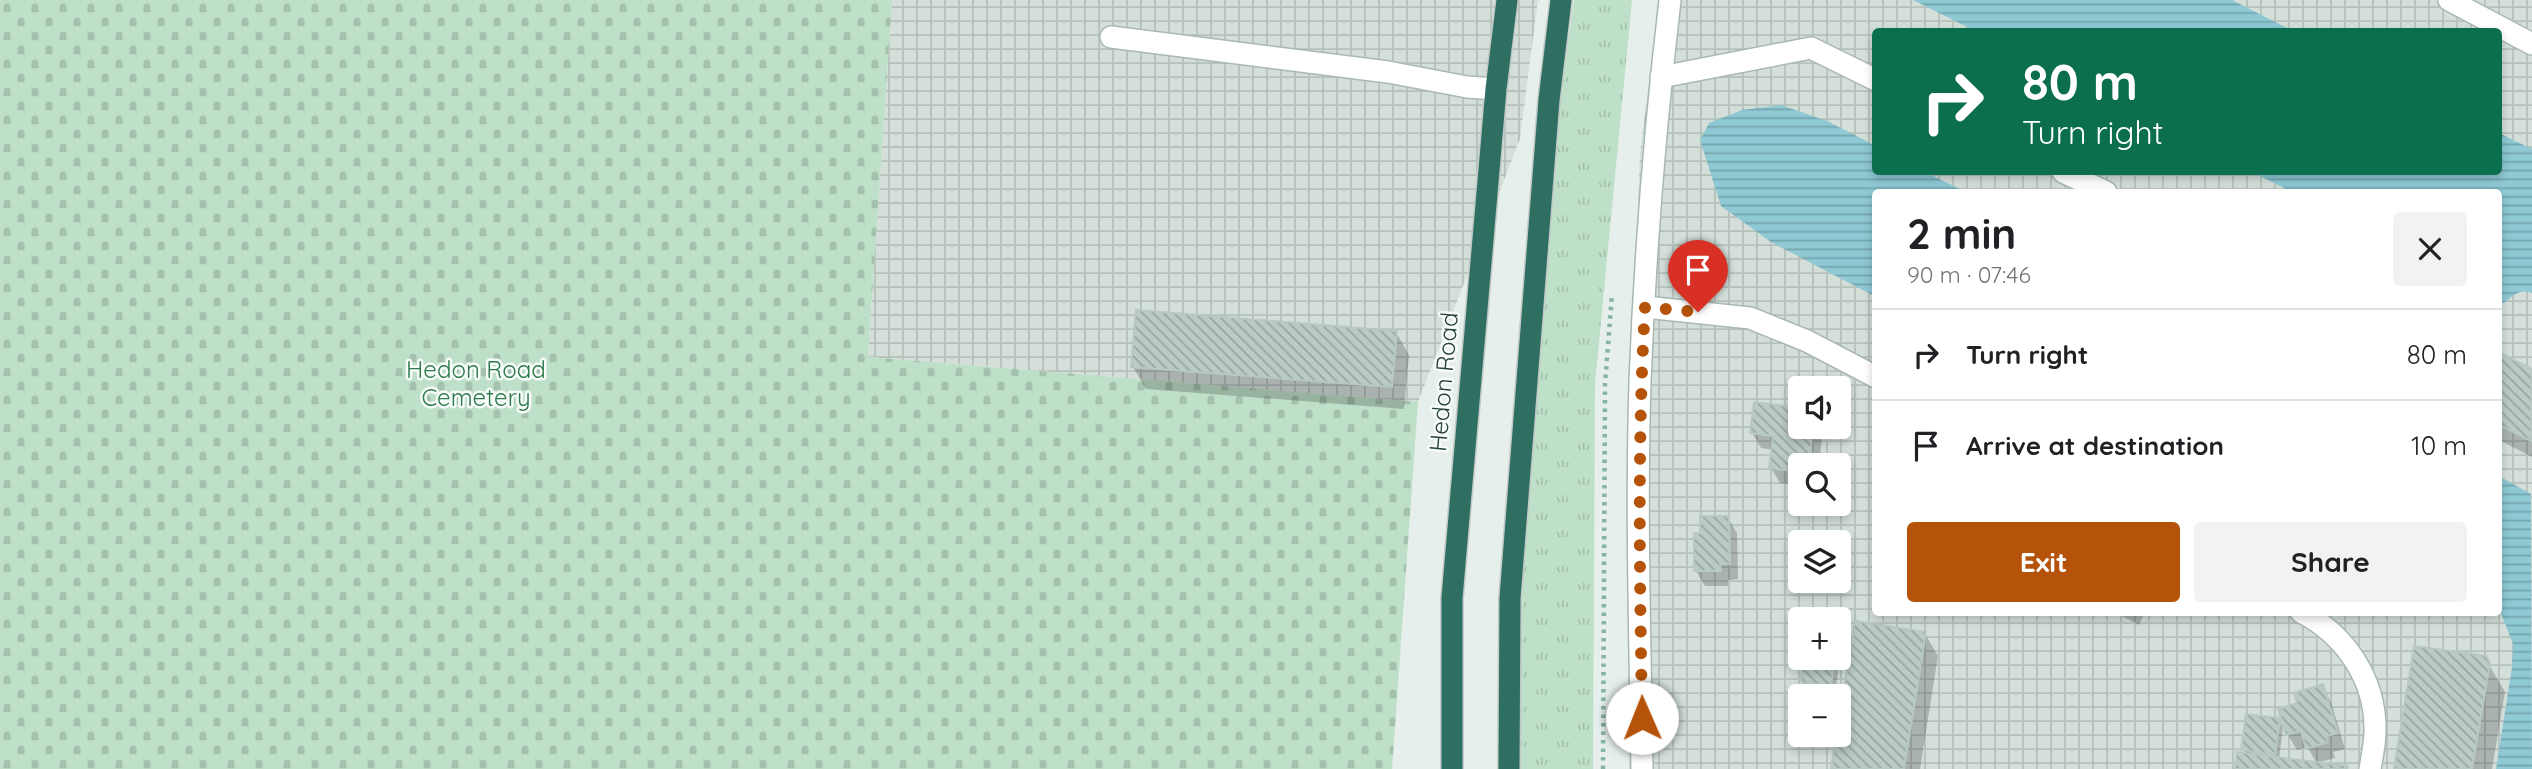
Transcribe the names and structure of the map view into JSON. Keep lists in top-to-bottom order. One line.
{"streets":{"highway":["Hedon Road"]},"parks":["Hedon Road Cemetery"],"page":{"turn":["80 m","Turn right"],"heading":["2 min","90 m · 07:46"],"list":[{"name":"Turn right","value":"80 m"},{"name":"Arrive at destination","value":"10 m"}],"map_buttons":["+","−"],"buttons":["Exit","Share"]}}
